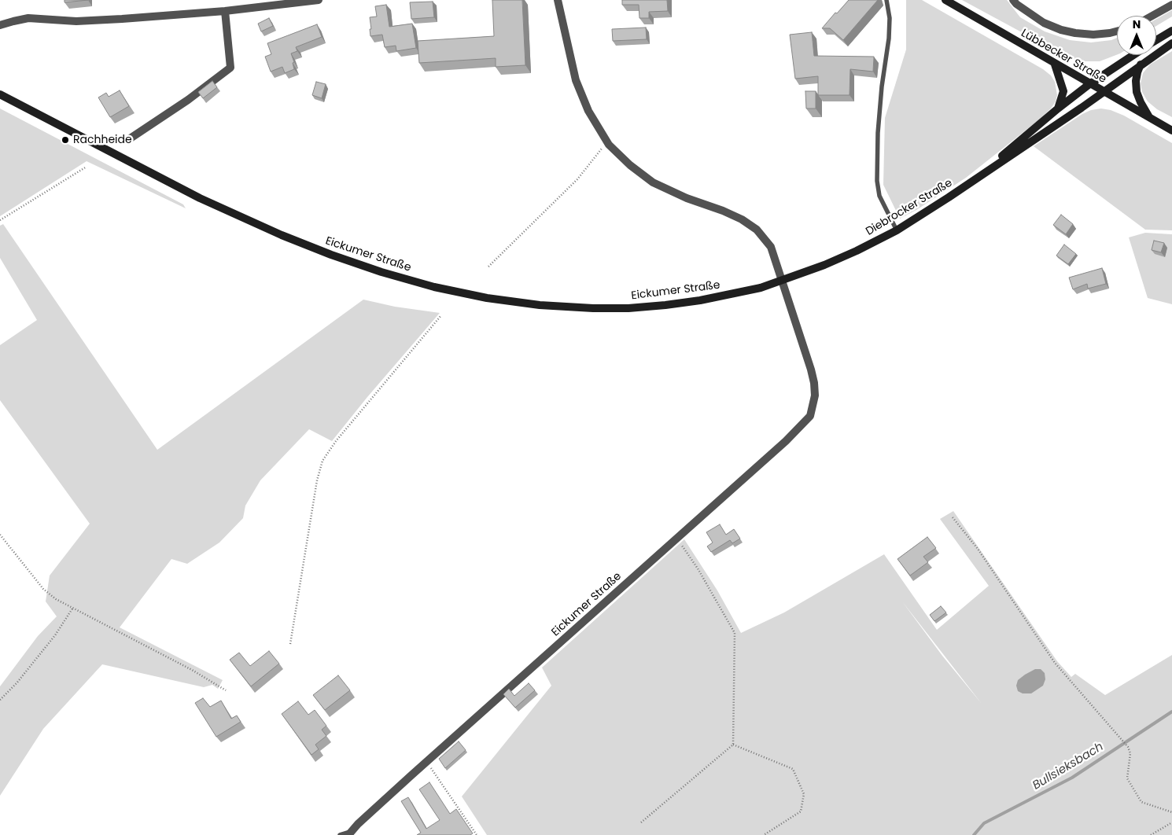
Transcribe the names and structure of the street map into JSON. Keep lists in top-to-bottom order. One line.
{"streets":{"main road":["Lübbecker Straße","Diebrocker Straße","Eickumer Straße"]},"crossings":[["Lübbecker Straße","Diebrocker Straße"],["Diebrocker Straße","Eickumer Straße"]],"water":["Bullsieksbach"],"places":["Rachheide"],"north":"top"}
